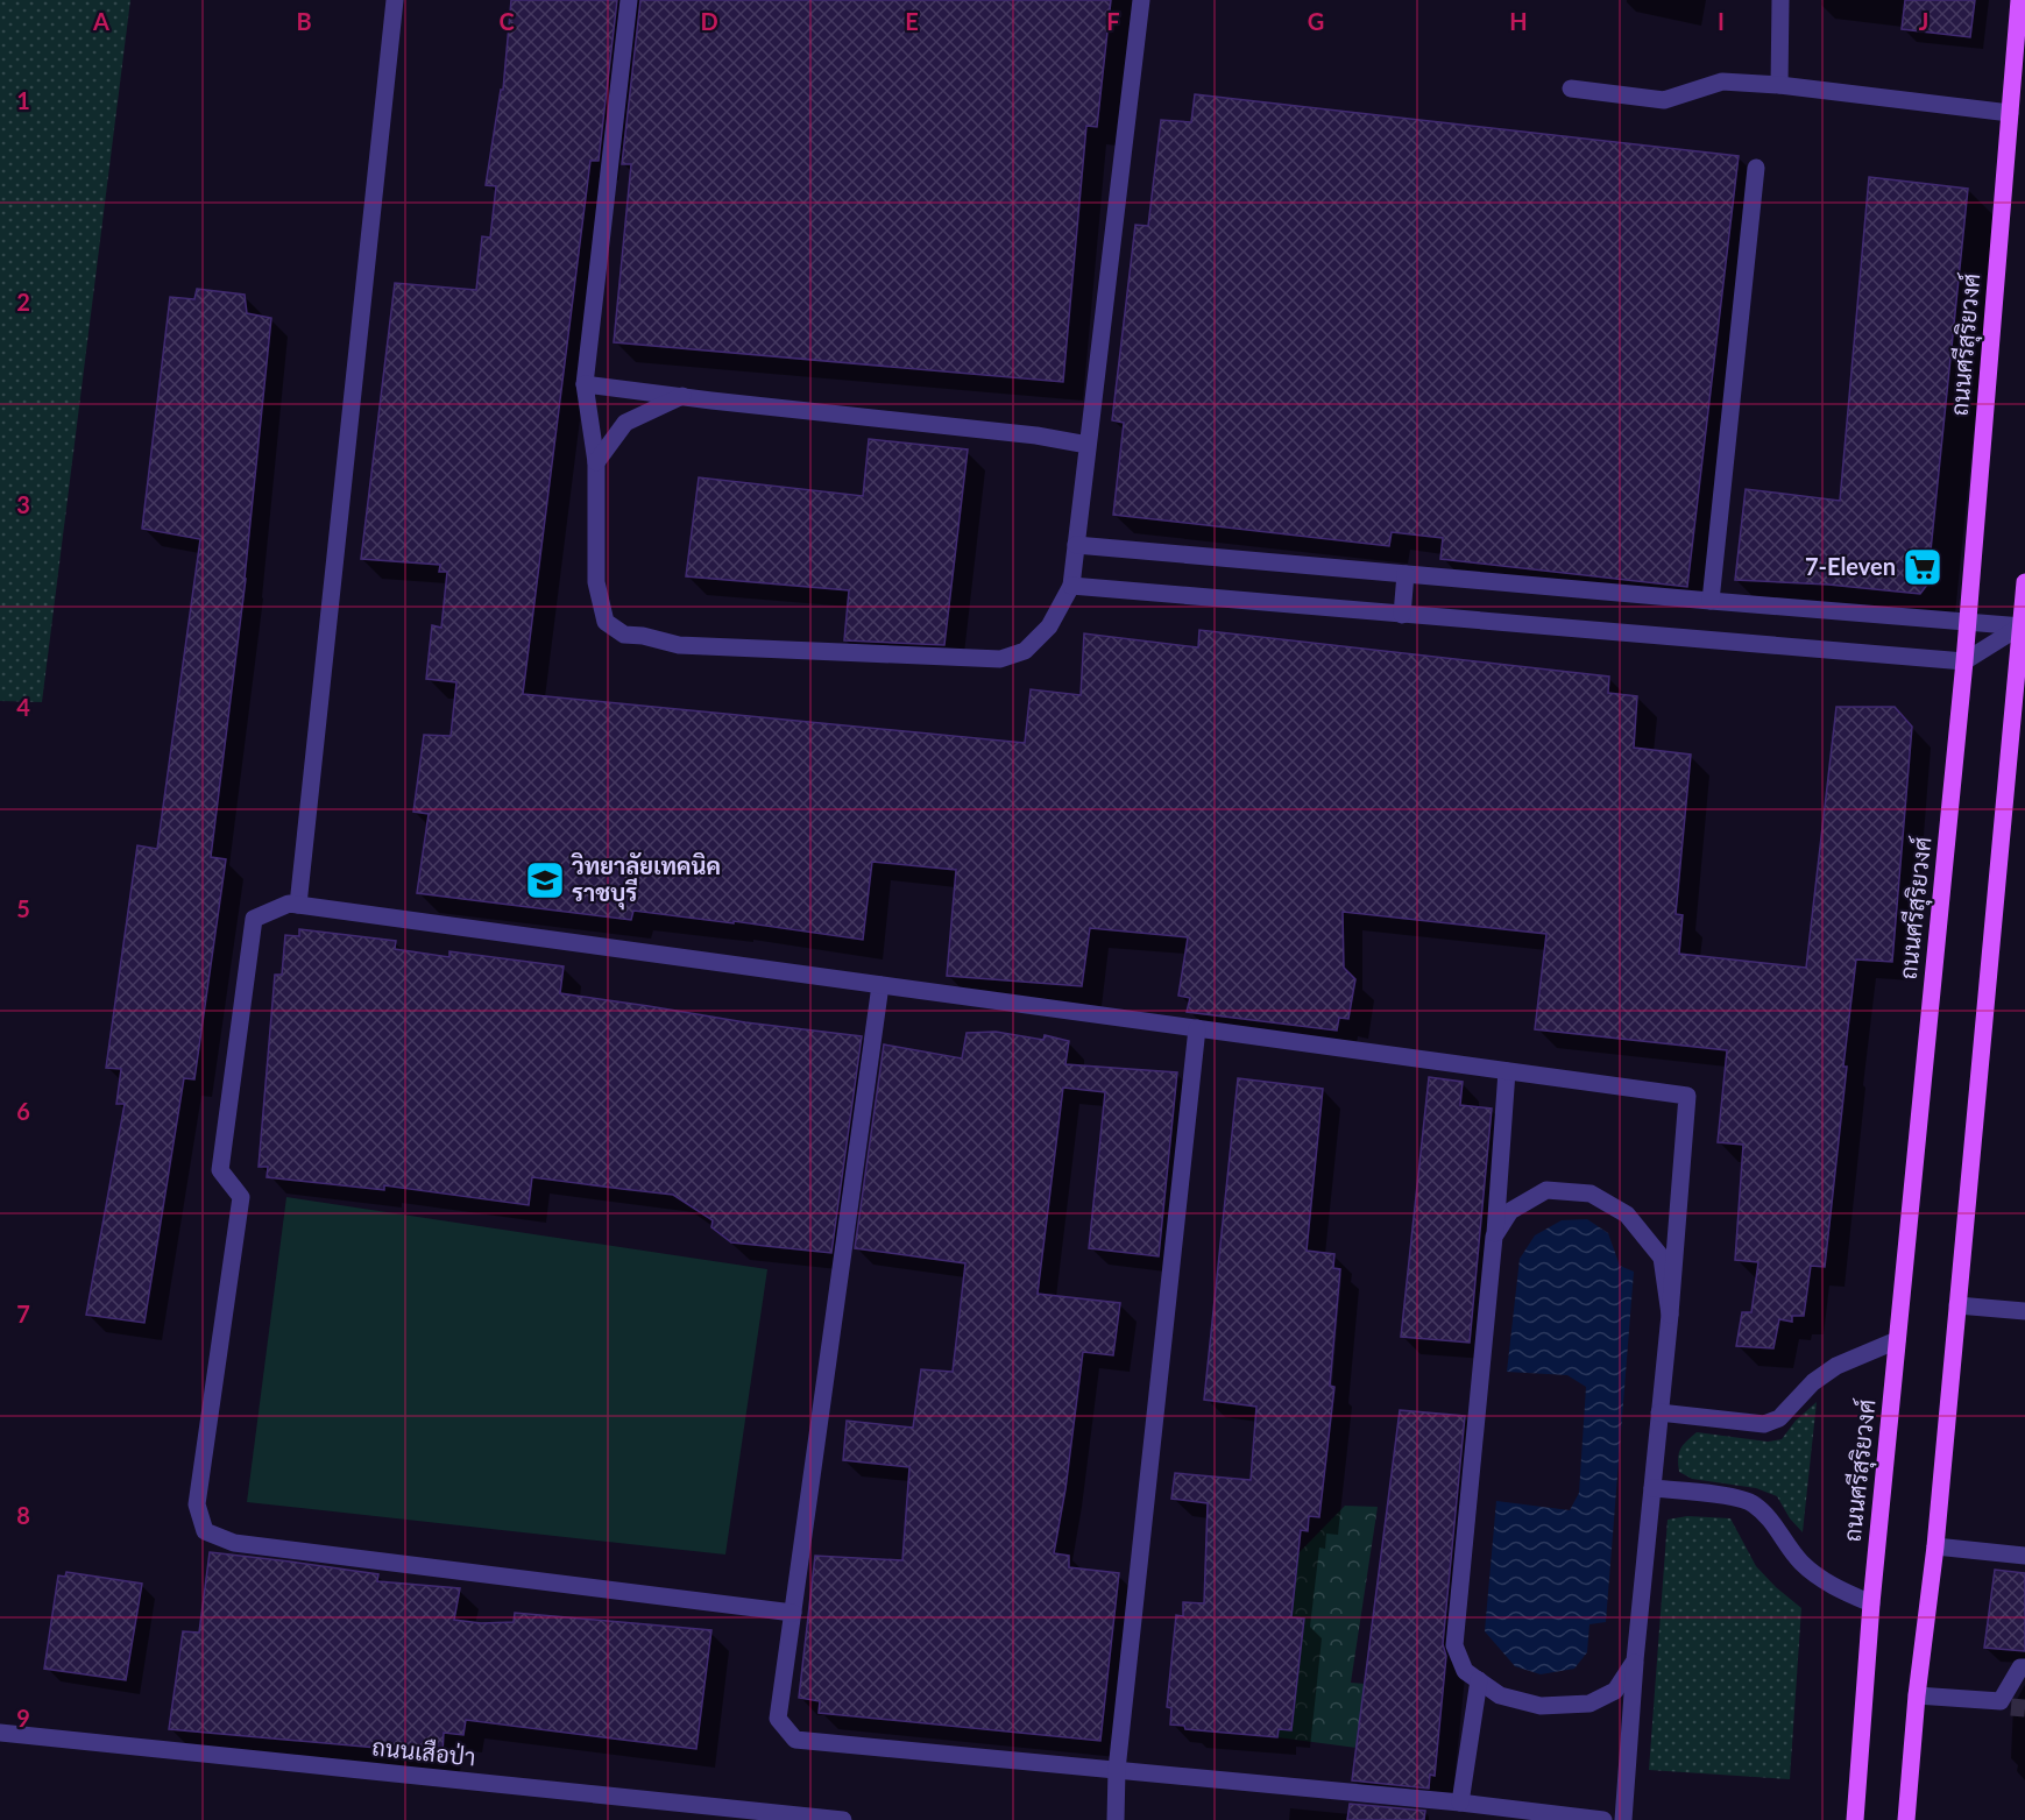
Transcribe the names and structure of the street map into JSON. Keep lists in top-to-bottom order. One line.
{"streets":{"main road":["ถนนศรีสุริยวงศ์"],"street":["ถนนเสือป่า"]},"places":{"supermarket":["7-Eleven"],"school or university":["วิทยาลัยเทคนิค ราชบุรี"]},"grid":{"columns":["A","B","C","D","E","F","G","H","I","J"],"rows":["1","2","3","4","5","6","7","8","9"]}}
